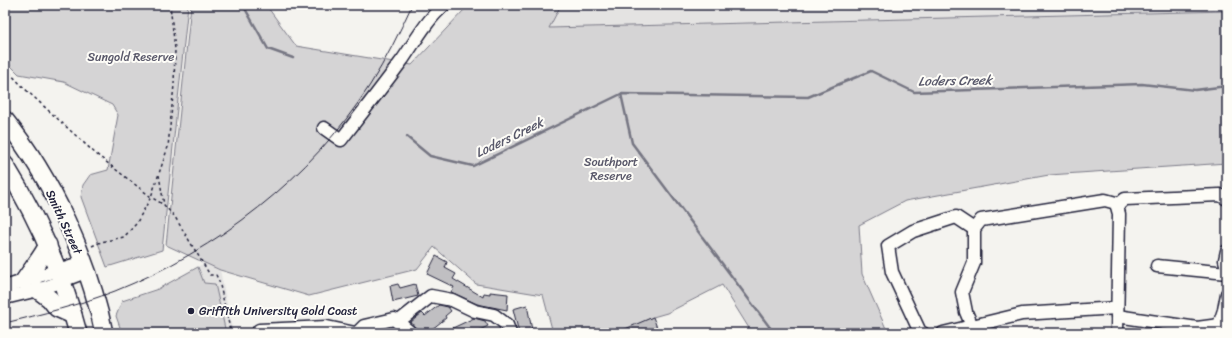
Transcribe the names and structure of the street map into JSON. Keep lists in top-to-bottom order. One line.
{"streets":{"highway":["Smith Street"]},"water":["Loders Creek"],"parks":["Sungold Reserve","Southport Reserve"],"places":["Griffith University Gold Coast"]}
